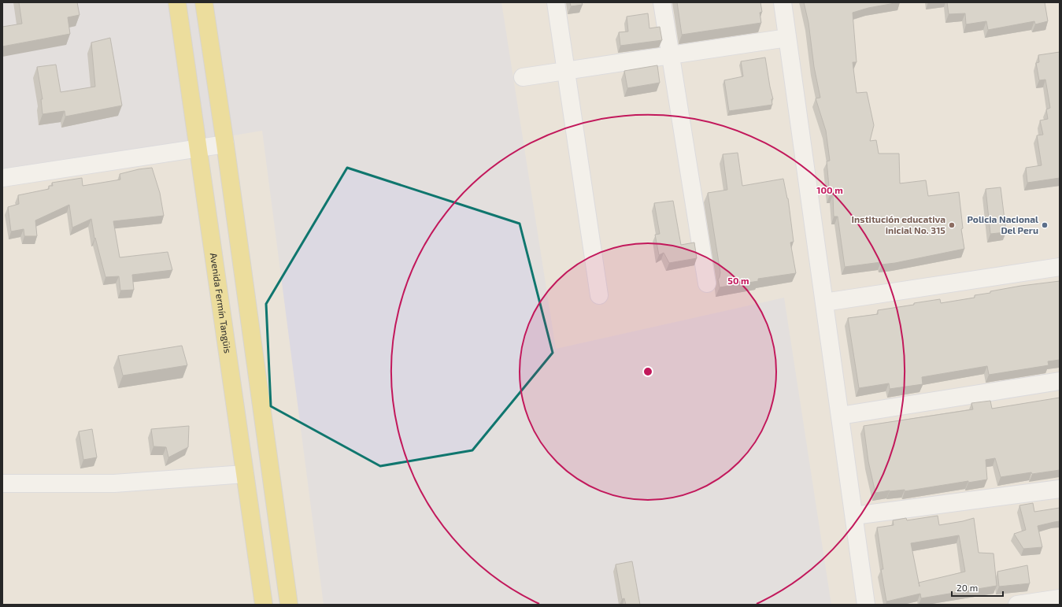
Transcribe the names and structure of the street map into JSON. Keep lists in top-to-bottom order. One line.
{"streets":{"main road":["Avenida Fermín Tangüis"]},"places":["Institución educativa inicial No. 315","Policia Nacional Del Peru"],"scale_bar":"20 m","rings":["100 m","50 m"]}
